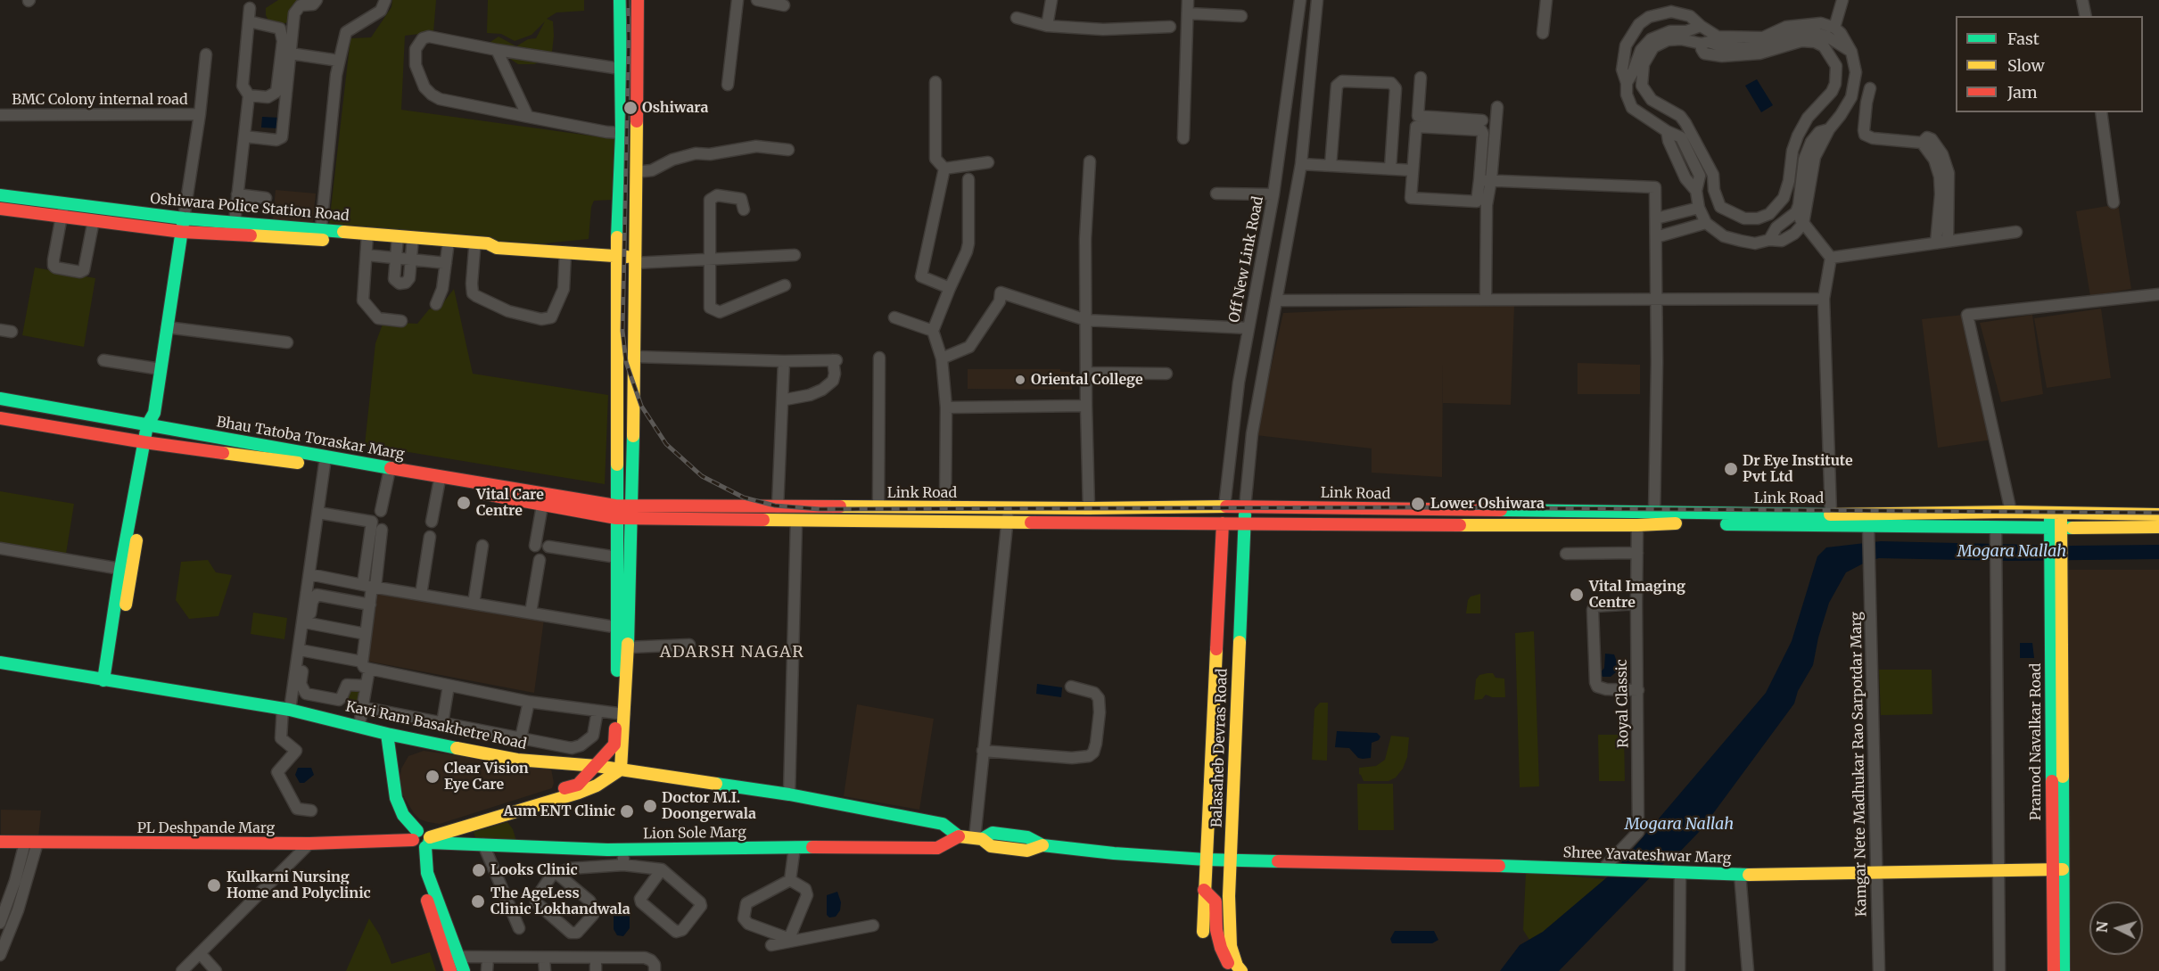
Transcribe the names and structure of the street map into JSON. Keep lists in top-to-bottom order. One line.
{"streets":{"main road":["Oshiwara Police Station Road","Off New Link Road","Bhau Tatoba Toraskar Marg","Link Road","Kavi Ram Basakhetre Road","Pramod Navalkar Road","Balasaheb Devras Road","PL Deshpande Marg","Lion Sole Marg","Shree Yavateshwar Marg"],"street":["BMC Colony internal road","Royal Classic","Kamgar Nete Madhukar Rao Sarpotdar Marg"]},"crossings":[["Off New Link Road","Link Road"],["Off New Link Road","Balasaheb Devras Road"],["Bhau Tatoba Toraskar Marg","Link Road"],["Link Road","Royal Classic"],["Link Road","Pramod Navalkar Road"],["Link Road","Balasaheb Devras Road"],["Link Road","Kamgar Nete Madhukar Rao Sarpotdar Marg"],["Royal Classic","Shree Yavateshwar Marg"],["Kavi Ram Basakhetre Road","Lion Sole Marg"],["Kavi Ram Basakhetre Road","Shree Yavateshwar Marg"],["Pramod Navalkar Road","Shree Yavateshwar Marg"],["Balasaheb Devras Road","Shree Yavateshwar Marg"],["Kamgar Nete Madhukar Rao Sarpotdar Marg","Shree Yavateshwar Marg"],["PL Deshpande Marg","Lion Sole Marg"],["Lion Sole Marg","Shree Yavateshwar Marg"]],"districts":["ADARSH NAGAR"],"water":["Mogara Nallah"],"places":["Oshiwara","Oriental College","Dr Eye Institute Pvt Ltd","Vital Care Centre","Lower Oshiwara","Vital Imaging Centre","Clear Vision Eye Care","Doctor M.I. Doongerwala","Aum ENT Clinic","Looks Clinic","Kulkarni Nursing Home and Polyclinic","The AgeLess Clinic Lokhandwala"],"legend":["Fast","Slow","Jam"],"north":"left"}
